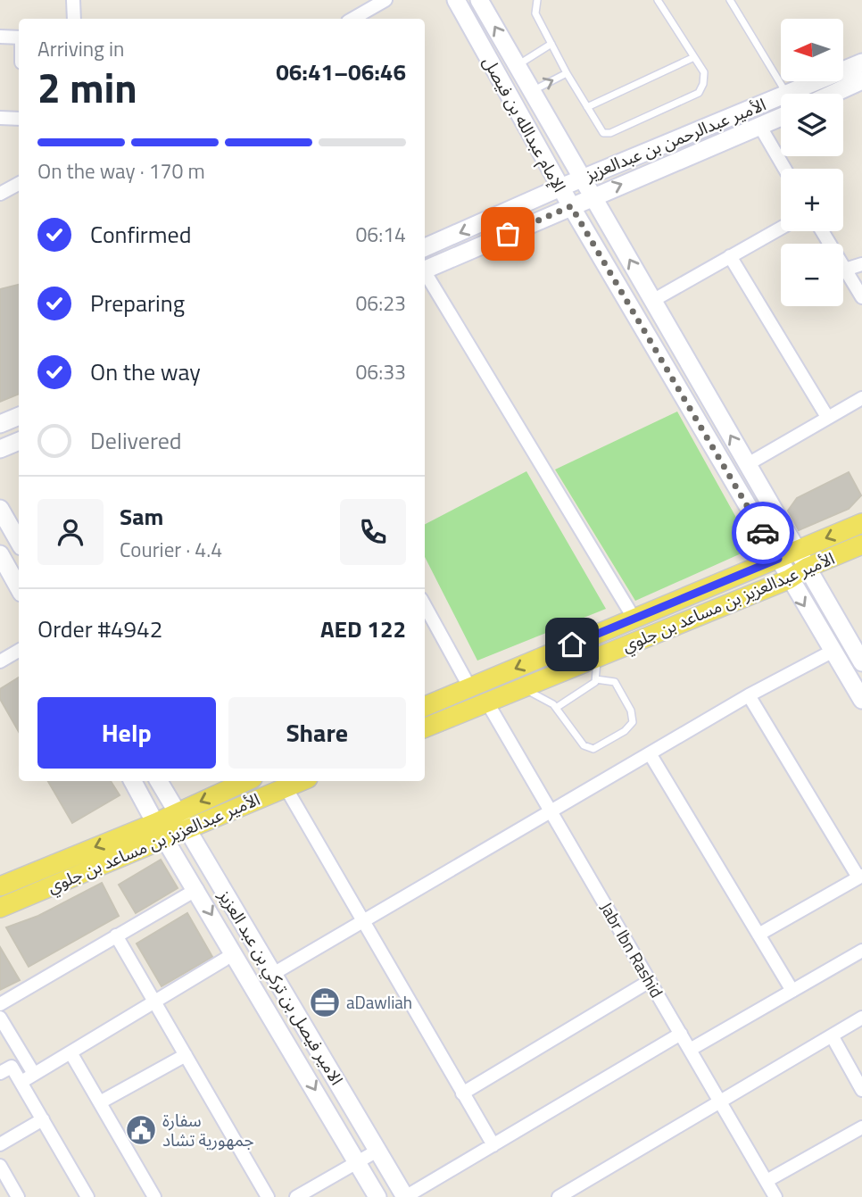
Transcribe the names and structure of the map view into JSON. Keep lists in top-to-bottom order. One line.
{"streets":{"main road":["الأمير عبدالعزيز بن مساعد بن جلوي"],"street":["الإمام عبدالله بن فيصل","الأمير عبدالرحمن بن عبدالعزيز","Jabr Ibn Rashid","الامير فيصل بن تركي بن عبد العزيز"]},"crossings":[["الإمام عبدالله بن فيصل","الأمير عبدالرحمن بن عبدالعزيز"],["الإمام عبدالله بن فيصل","الأمير عبدالعزيز بن مساعد بن جلوي"],["الأمير عبدالعزيز بن مساعد بن جلوي","Jabr Ibn Rashid"],["الأمير عبدالعزيز بن مساعد بن جلوي","الامير فيصل بن تركي بن عبد العزيز"]],"places":{"office":["aDawliah"],"public building":["سفارة جمهورية تشاد"]},"north":"left","page":{"map_buttons":["+","−"],"heading":["2 min","Arriving in","06:41–06:46"],"panel":["Sam","Courier · 4.4","Order #4942","AED 122"],"bar":"On the way · 170 m","list":[["Confirmed","06:14"],["Preparing","06:23"],["On the way","06:33"],"Delivered"],"buttons":["Help","Share"]}}
